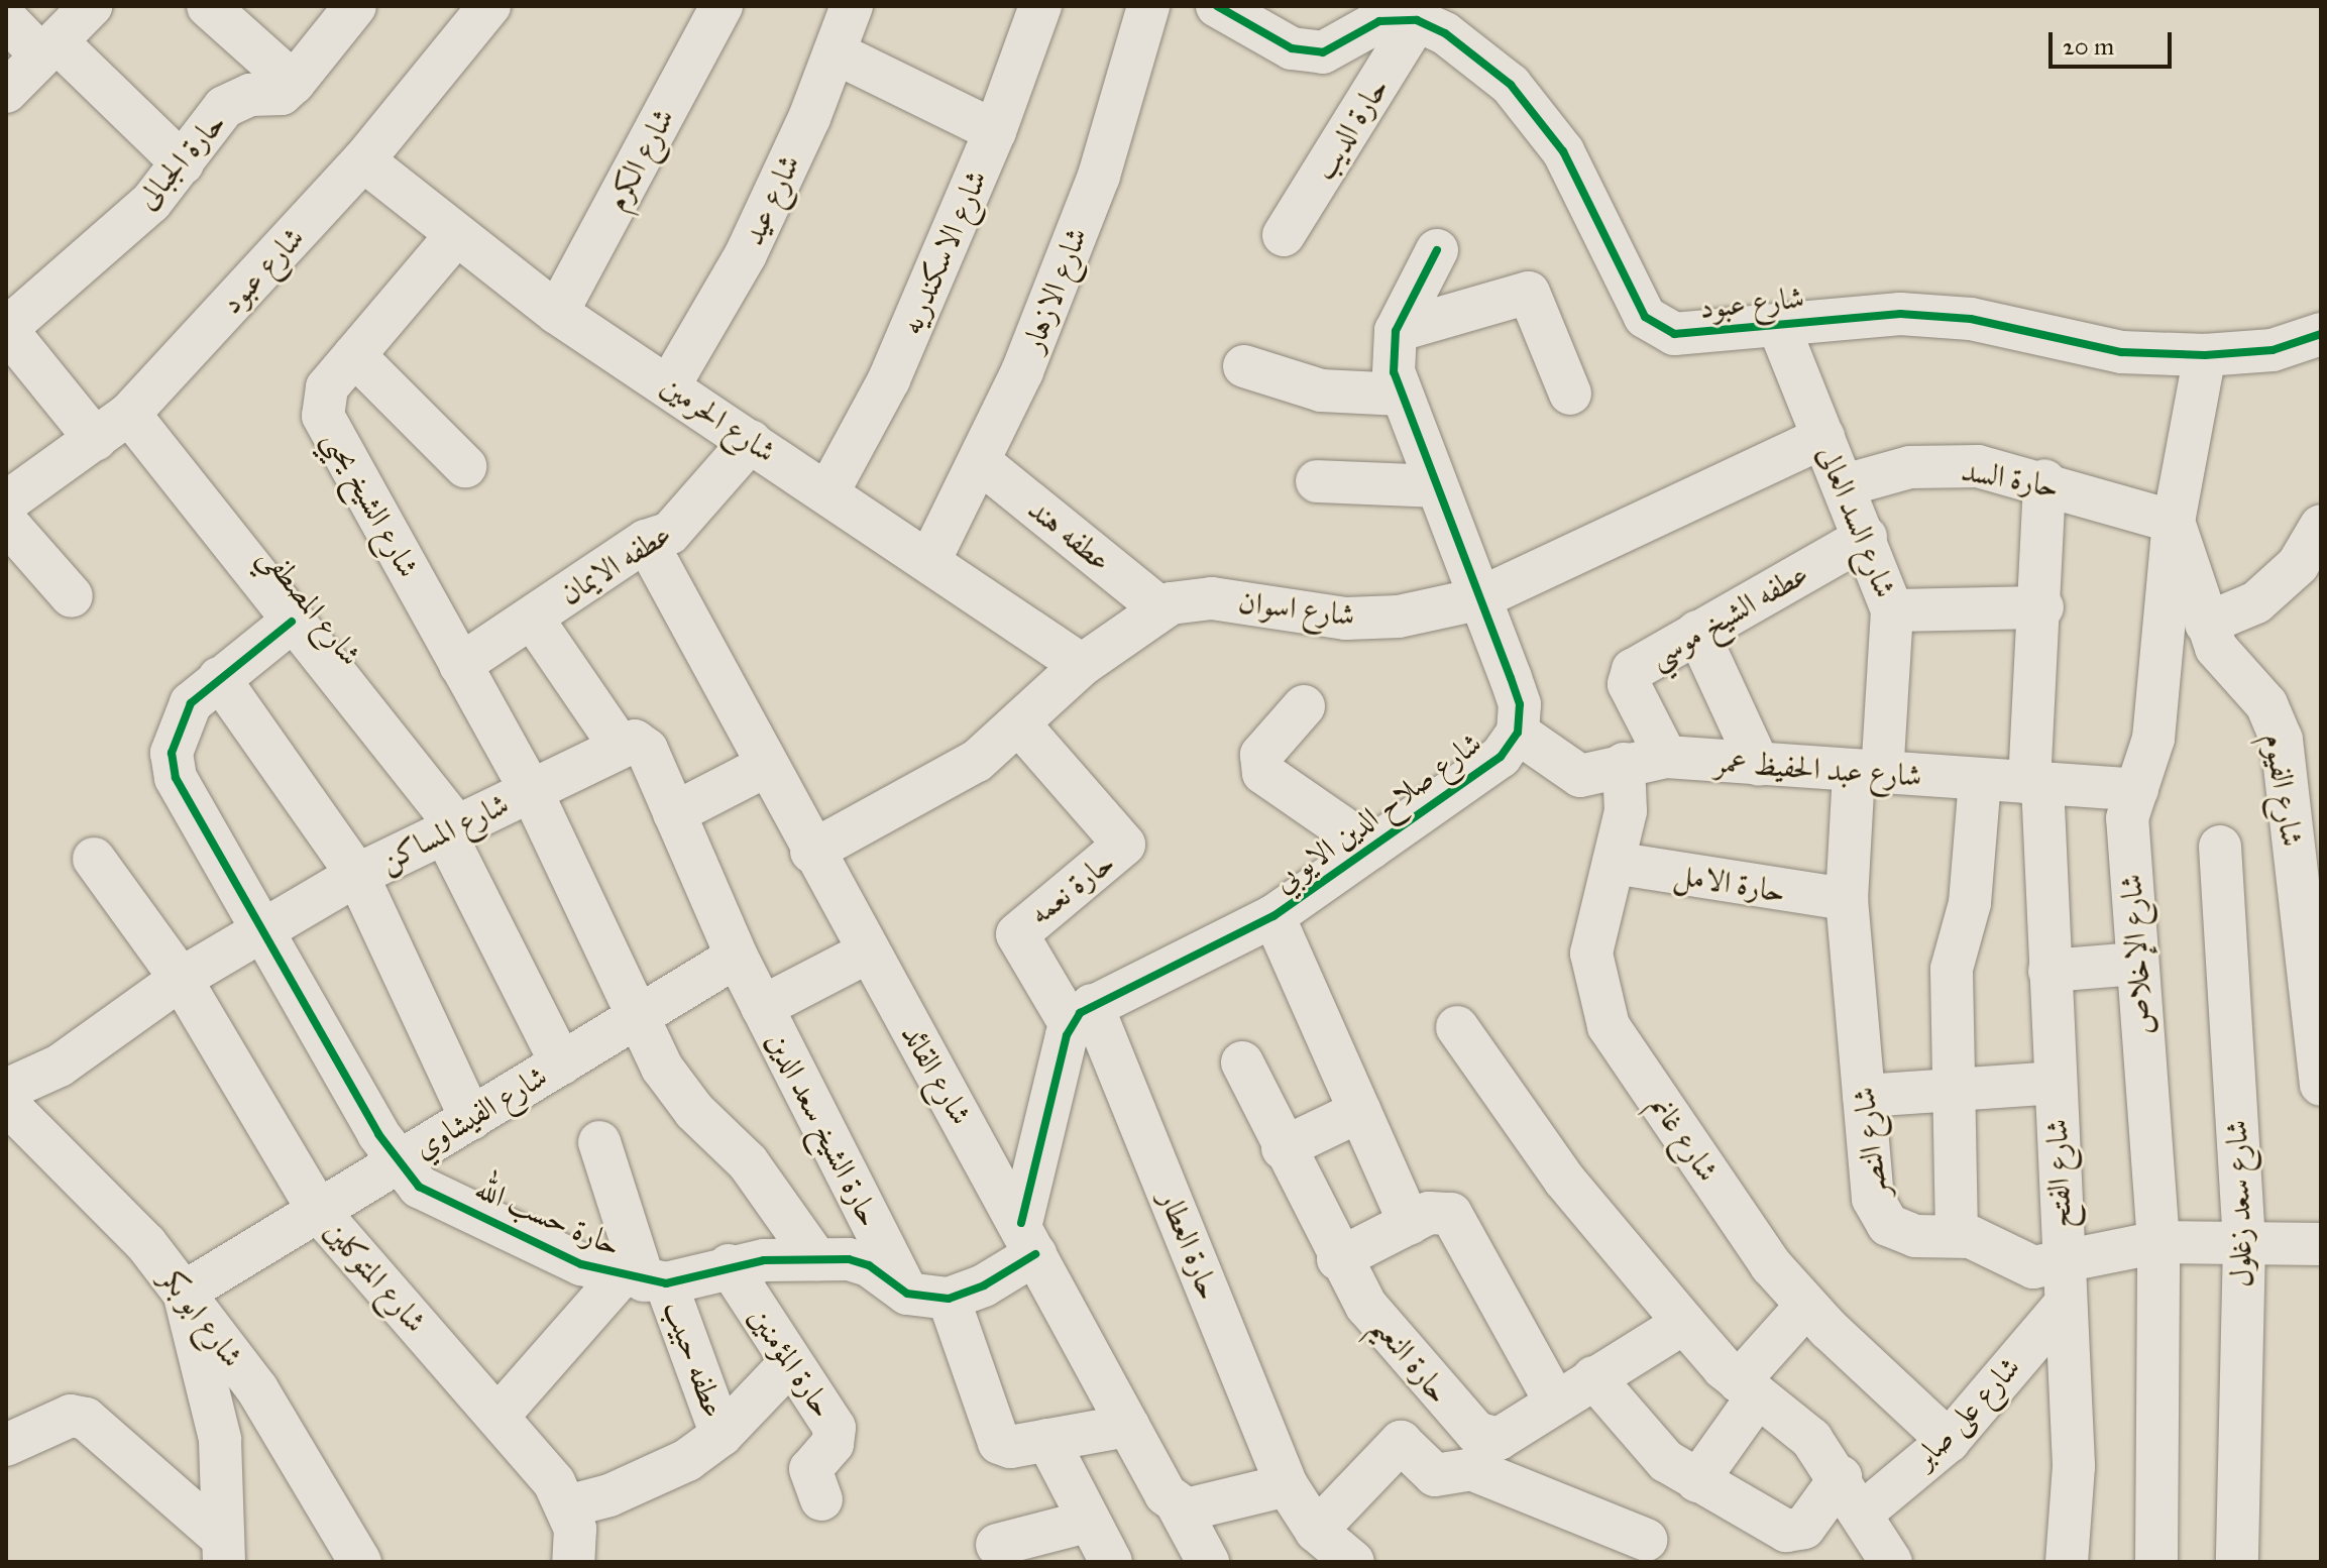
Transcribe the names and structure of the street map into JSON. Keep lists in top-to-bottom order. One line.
{"streets":{"street":["حارة الديب","شارع الكرم","حارة الجبالى","شارع عيد","شارع الاسكندريه","شارع عبود","شارع الازهار","شارع الحرمين","حارة السد","شارع الشيخ يحيي","شارع السد العالى","عطفه هند","عطفه الايمان","شارع المصطفي","شارع اسوان","عطفه الشيخ موسي","شارع عبد الحفيظ عمر","شارع الفيوم","شارع صلاح الدين الايوبي","شارع المساكن","حارة الامل","حارة نعمه","شارع الإخلاص","شارع القائد","شارع الفيشاوي","حارة الشيخ سعد الدين","شارع غانم","شارع النصر","شارع الفتح","شارع سعد زغلول","حارة حسب الله","حارة العطار","شارع المتوكلين","شارع ابو بكر","عطفه حبيب","حارة النعيم","حارة المؤمنين","شارع على صابر"]},"crossings":[["حارة الديب","شارع عبود"],["شارع الكرم","شارع الحرمين"],["شارع عيد","شارع الحرمين"],["شارع الاسكندريه","شارع الحرمين"],["شارع عبود","شارع الحرمين"],["شارع عبود","شارع السد العالى"],["شارع عبود","شارع المصطفي"],["شارع عبود","شارع الإخلاص"],["شارع الازهار","شارع الحرمين"],["شارع الازهار","عطفه هند"],["شارع الحرمين","شارع الشيخ يحيي"],["شارع الحرمين","عطفه الايمان"],["شارع الحرمين","شارع اسوان"],["حارة السد","شارع السد العالى"],["حارة السد","شارع الفيوم"],["حارة السد","شارع الإخلاص"],["حارة السد","شارع الفتح"],["شارع الشيخ يحيي","عطفه الايمان"],["شارع الشيخ يحيي","شارع المساكن"],["شارع الشيخ يحيي","شارع الفيشاوي"],["شارع السد العالى","شارع اسوان"],["شارع السد العالى","عطفه الشيخ موسي"],["شارع السد العالى","شارع عبد الحفيظ عمر"],["شارع السد العالى","شارع النصر"],["عطفه هند","شارع اسوان"],["عطفه الايمان","شارع القائد"],["شارع المصطفي","شارع المساكن"],["شارع المصطفي","شارع الفيشاوي"],["شارع المصطفي","حارة حسب الله"],["شارع اسوان","شارع صلاح الدين الايوبي"],["شارع اسوان","حارة نعمه"],["شارع اسوان","شارع القائد"],["عطفه الشيخ موسي","شارع عبد الحفيظ عمر"],["شارع عبد الحفيظ عمر","شارع صلاح الدين الايوبي"],["شارع عبد الحفيظ عمر","شارع الإخلاص"],["شارع عبد الحفيظ عمر","شارع غانم"],["شارع عبد الحفيظ عمر","شارع النصر"],["شارع عبد الحفيظ عمر","شارع الفتح"],["شارع الفيوم","شارع الإخلاص"],["شارع صلاح الدين الايوبي","حارة نعمه"],["شارع صلاح الدين الايوبي","حارة العطار"],["شارع المساكن","حارة حسب الله"],["شارع المساكن","شارع المتوكلين"],["حارة الامل","شارع غانم"],["حارة الامل","شارع النصر"],["حارة نعمه","حارة العطار"],["شارع الإخلاص","شارع النصر"],["شارع القائد","حارة الشيخ سعد الدين"],["شارع الفيشاوي","حارة حسب الله"],["شارع الفيشاوي","شارع المتوكلين"],["شارع الفيشاوي","شارع ابو بكر"],["شارع غانم","شارع على صابر"],["شارع النصر","شارع الفتح"],["شارع النصر","شارع سعد زغلول"],["شارع الفتح","شارع على صابر"],["حارة حسب الله","عطفه حبيب"]],"scale_bar":"20 m"}
